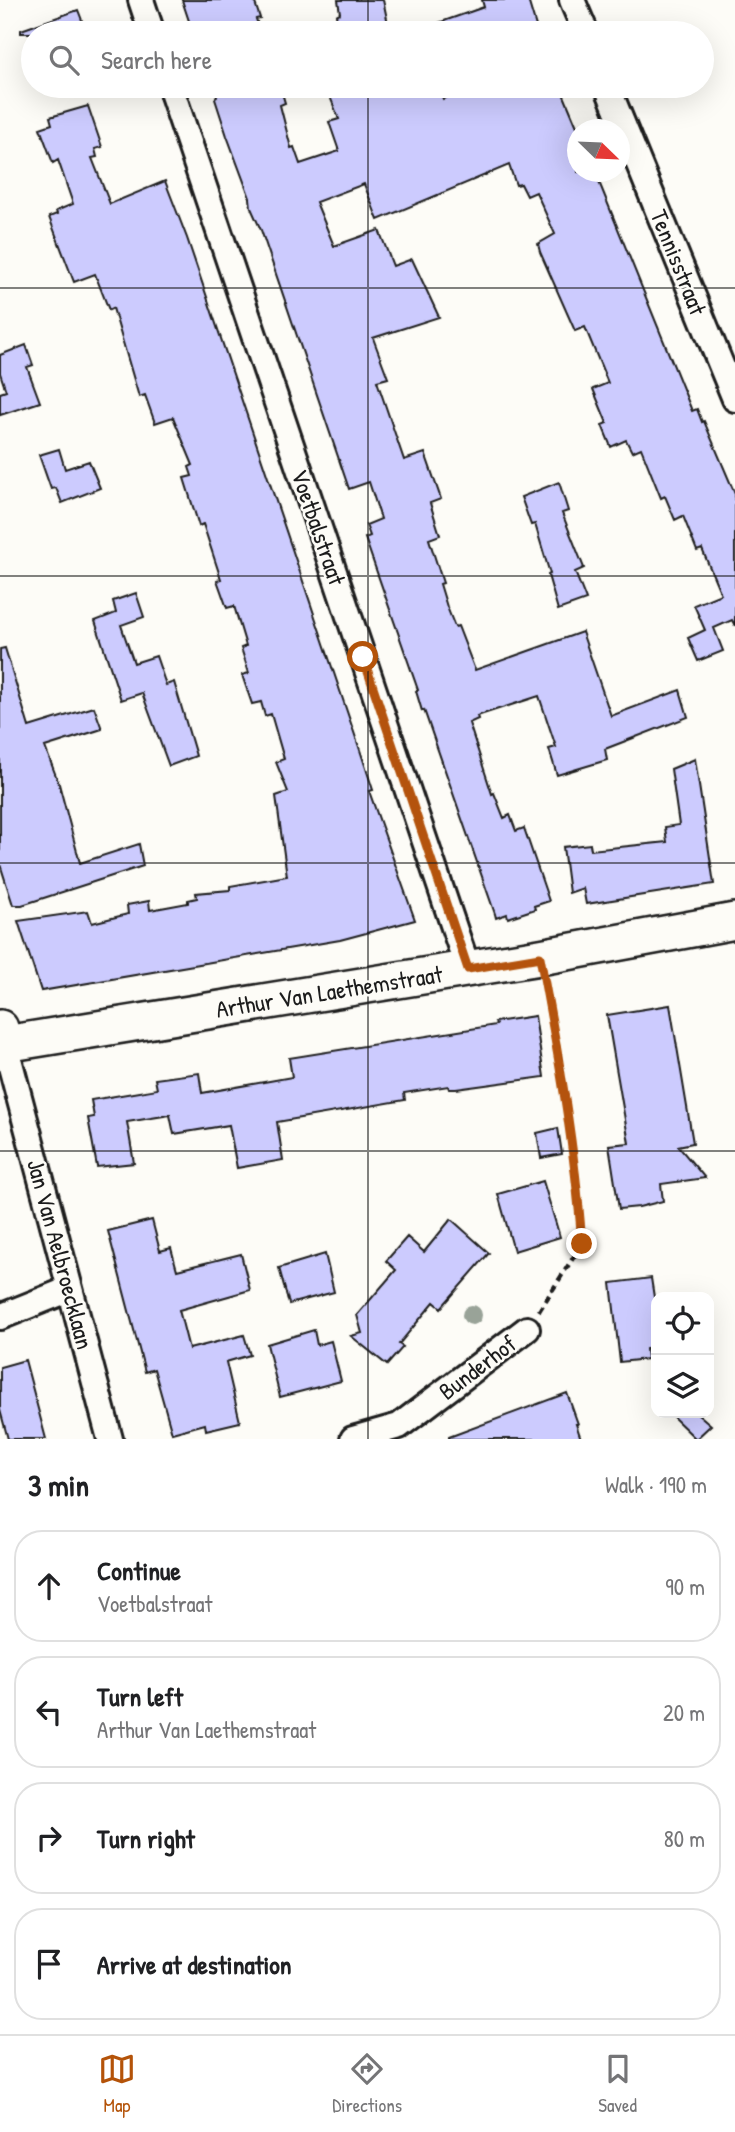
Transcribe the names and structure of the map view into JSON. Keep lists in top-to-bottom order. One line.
{"streets":{"street":["Tennisstraat","Voetbalstraat","Arthur Van Laethemstraat","Jan Van Aelbroecklaan","Bunderhof"]},"crossings":[["Voetbalstraat","Arthur Van Laethemstraat"],["Arthur Van Laethemstraat","Jan Van Aelbroecklaan"]],"north":"bottom right","page":{"search":"Search here","heading":["3 min","Walk · 190 m"],"list":[["Continue","Voetbalstraat","90 m"],["Turn left","Arthur Van Laethemstraat","20 m"],["Turn right","80 m"],"Arrive at destination"],"nav":["Map","Directions","Saved"]}}
